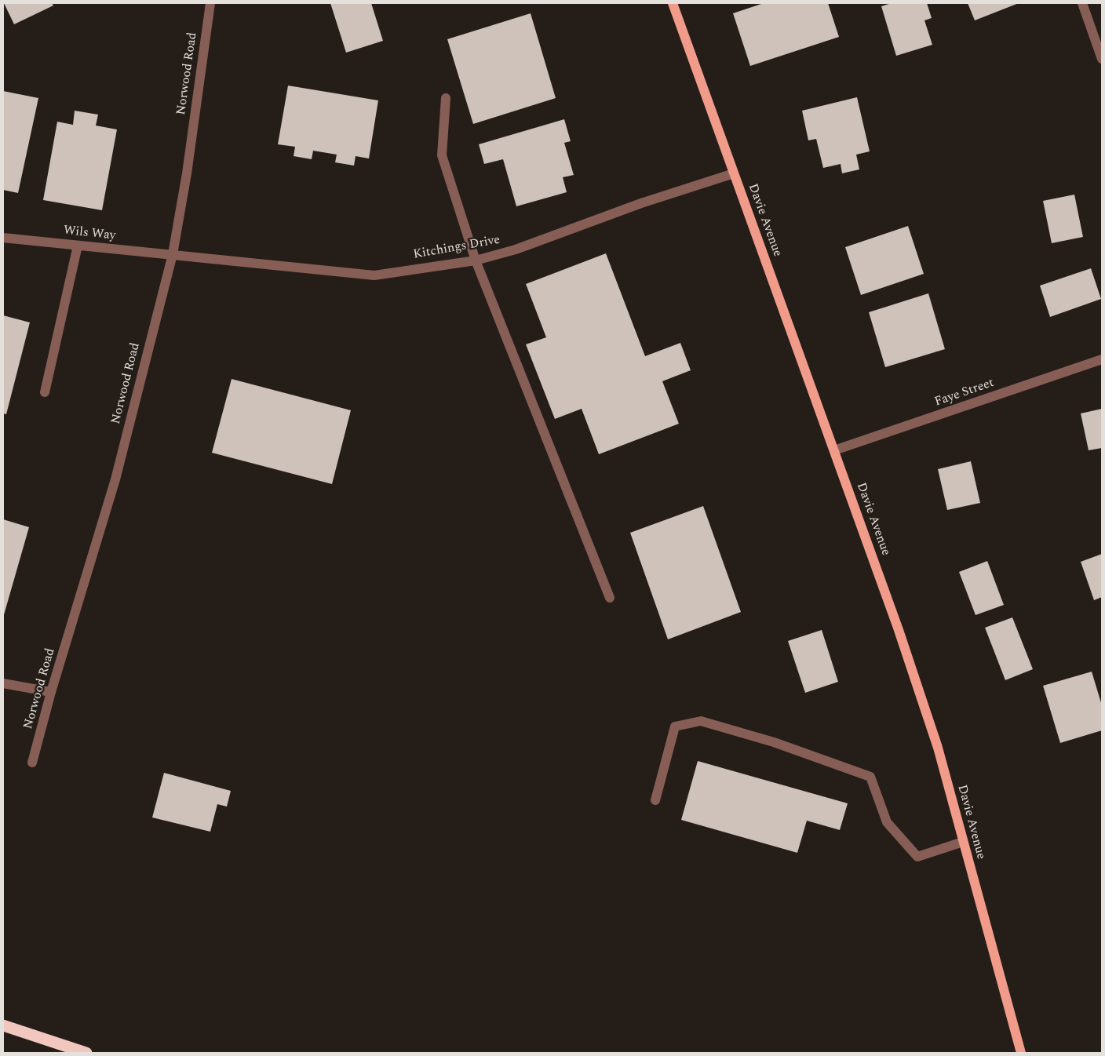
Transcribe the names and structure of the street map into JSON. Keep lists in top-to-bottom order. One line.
{"streets":{"main road":["Davie Avenue"],"street":["Norwood Road","Wils Way","Kitchings Drive","Faye Street"]},"crossings":[["Norwood Road","Wils Way"],["Norwood Road","Kitchings Drive"],["Davie Avenue","Kitchings Drive"],["Davie Avenue","Faye Street"],["Wils Way","Kitchings Drive"]]}
